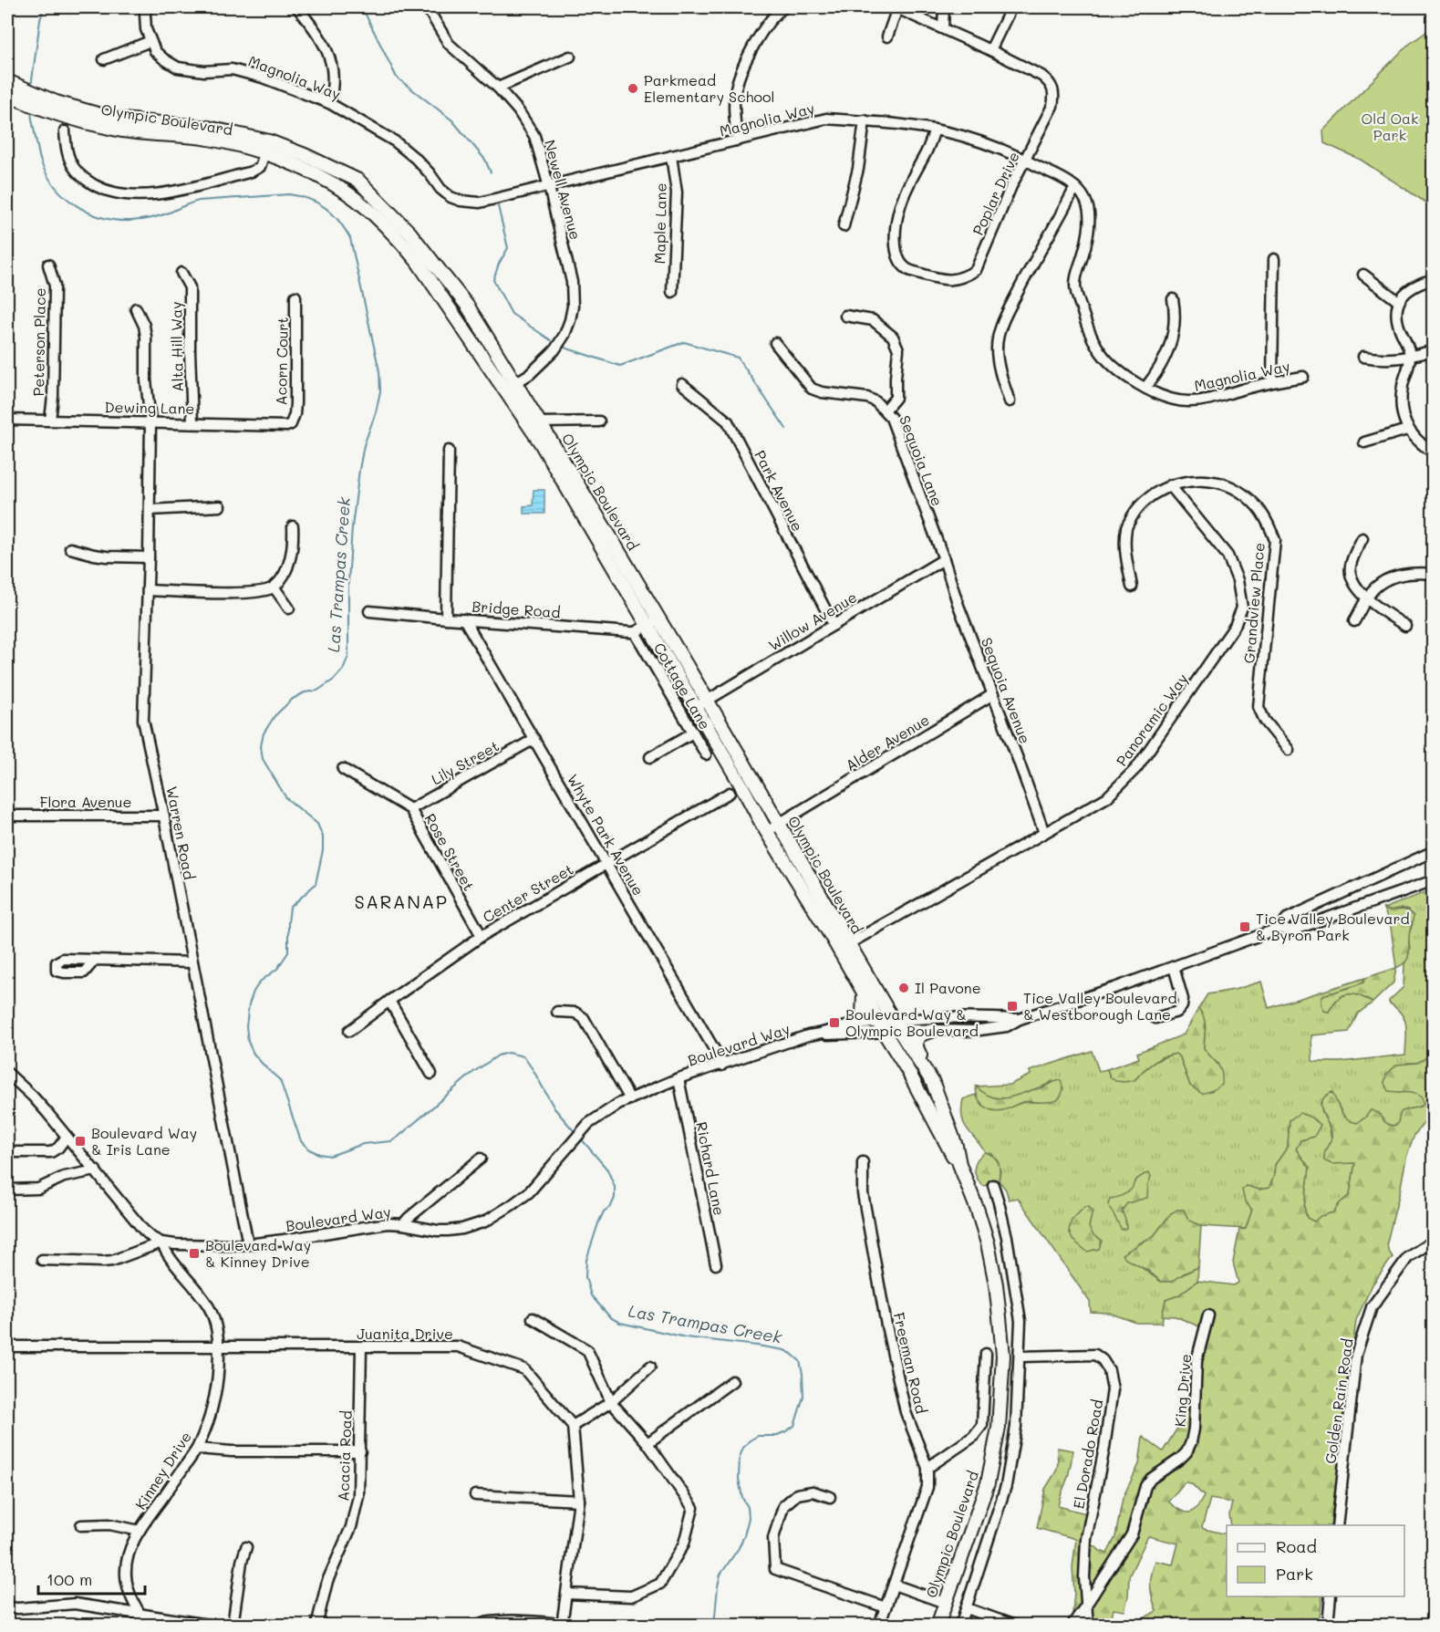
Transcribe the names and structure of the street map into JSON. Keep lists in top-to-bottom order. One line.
{"streets":{"main road":["Olympic Boulevard"],"street":["Magnolia Way","Newell Avenue","Poplar Drive","Maple Lane","Peterson Place","Alta Hill Way","Acorn Court","Dewing Lane","Sequoia Lane","Park Avenue","Grandview Place","Bridge Road","Willow Avenue","Cottage Lane","Sequoia Avenue","Panoramic Way","Alder Avenue","Lily Street","Flora Avenue","Warren Road","Whyte Park Avenue","Rose Street","Center Street","Boulevard Way","Richard Lane","Juanita Drive","Freeman Road","King Drive","Golden Rain Road","El Dorado Road","Acacia Road","Kinney Drive"]},"crossings":[["Magnolia Way","Newell Avenue"],["Magnolia Way","Poplar Drive"],["Magnolia Way","Maple Lane"],["Olympic Boulevard","Newell Avenue"],["Olympic Boulevard","Bridge Road"],["Olympic Boulevard","Willow Avenue"],["Olympic Boulevard","Panoramic Way"],["Olympic Boulevard","Alder Avenue"],["Olympic Boulevard","Boulevard Way"],["Peterson Place","Dewing Lane"],["Alta Hill Way","Dewing Lane"],["Acorn Court","Dewing Lane"],["Dewing Lane","Warren Road"],["Sequoia Lane","Willow Avenue"],["Sequoia Lane","Sequoia Avenue"],["Park Avenue","Willow Avenue"],["Grandview Place","Panoramic Way"],["Bridge Road","Cottage Lane"],["Bridge Road","Whyte Park Avenue"],["Willow Avenue","Sequoia Avenue"],["Sequoia Avenue","Panoramic Way"],["Sequoia Avenue","Alder Avenue"],["Lily Street","Whyte Park Avenue"],["Lily Street","Rose Street"],["Flora Avenue","Warren Road"],["Warren Road","Boulevard Way"],["Whyte Park Avenue","Center Street"],["Whyte Park Avenue","Boulevard Way"],["Rose Street","Center Street"],["Boulevard Way","Richard Lane"],["Boulevard Way","Kinney Drive"],["Juanita Drive","Acacia Road"],["Juanita Drive","Kinney Drive"],["King Drive","El Dorado Road"]],"districts":["SARANAP"],"water":["Las Trampas Creek"],"parks":["Old Oak Park"],"places":{"other":["Parkmead Elementary School","Il Pavone"],"transit":["Tice Valley Boulevard & Byron Park","Tice Valley Boulevard & Westborough Lane","Boulevard Way & Olympic Boulevard","Boulevard Way & Iris Lane","Boulevard Way & Kinney Drive"]},"legend":["Road","Park"],"scale_bar":"100 m"}
